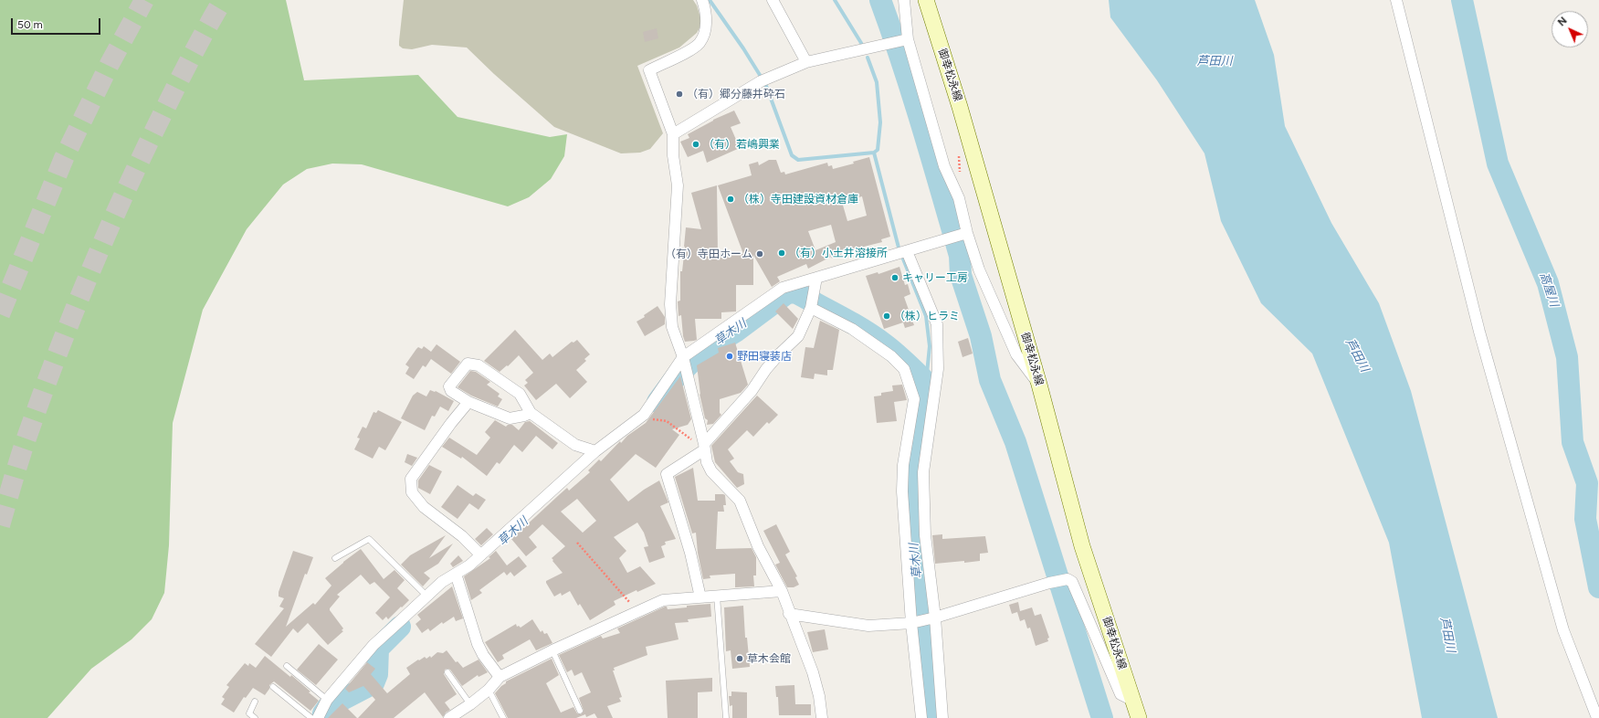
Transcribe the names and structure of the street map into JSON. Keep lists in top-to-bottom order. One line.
{"streets":{"main road":["御幸松永線"]},"water":["芦田川","高屋川","草木川"],"places":["（有）郷分藤井砕石","（有）若嶋興業","（株）寺田建設資材倉庫","（有）小土井溶接所","（有）寺田ホーム","キャリー工房","（株）ヒラミ","野田寝装店","草木会館"],"scale_bar":"50 m","north":"top left"}
